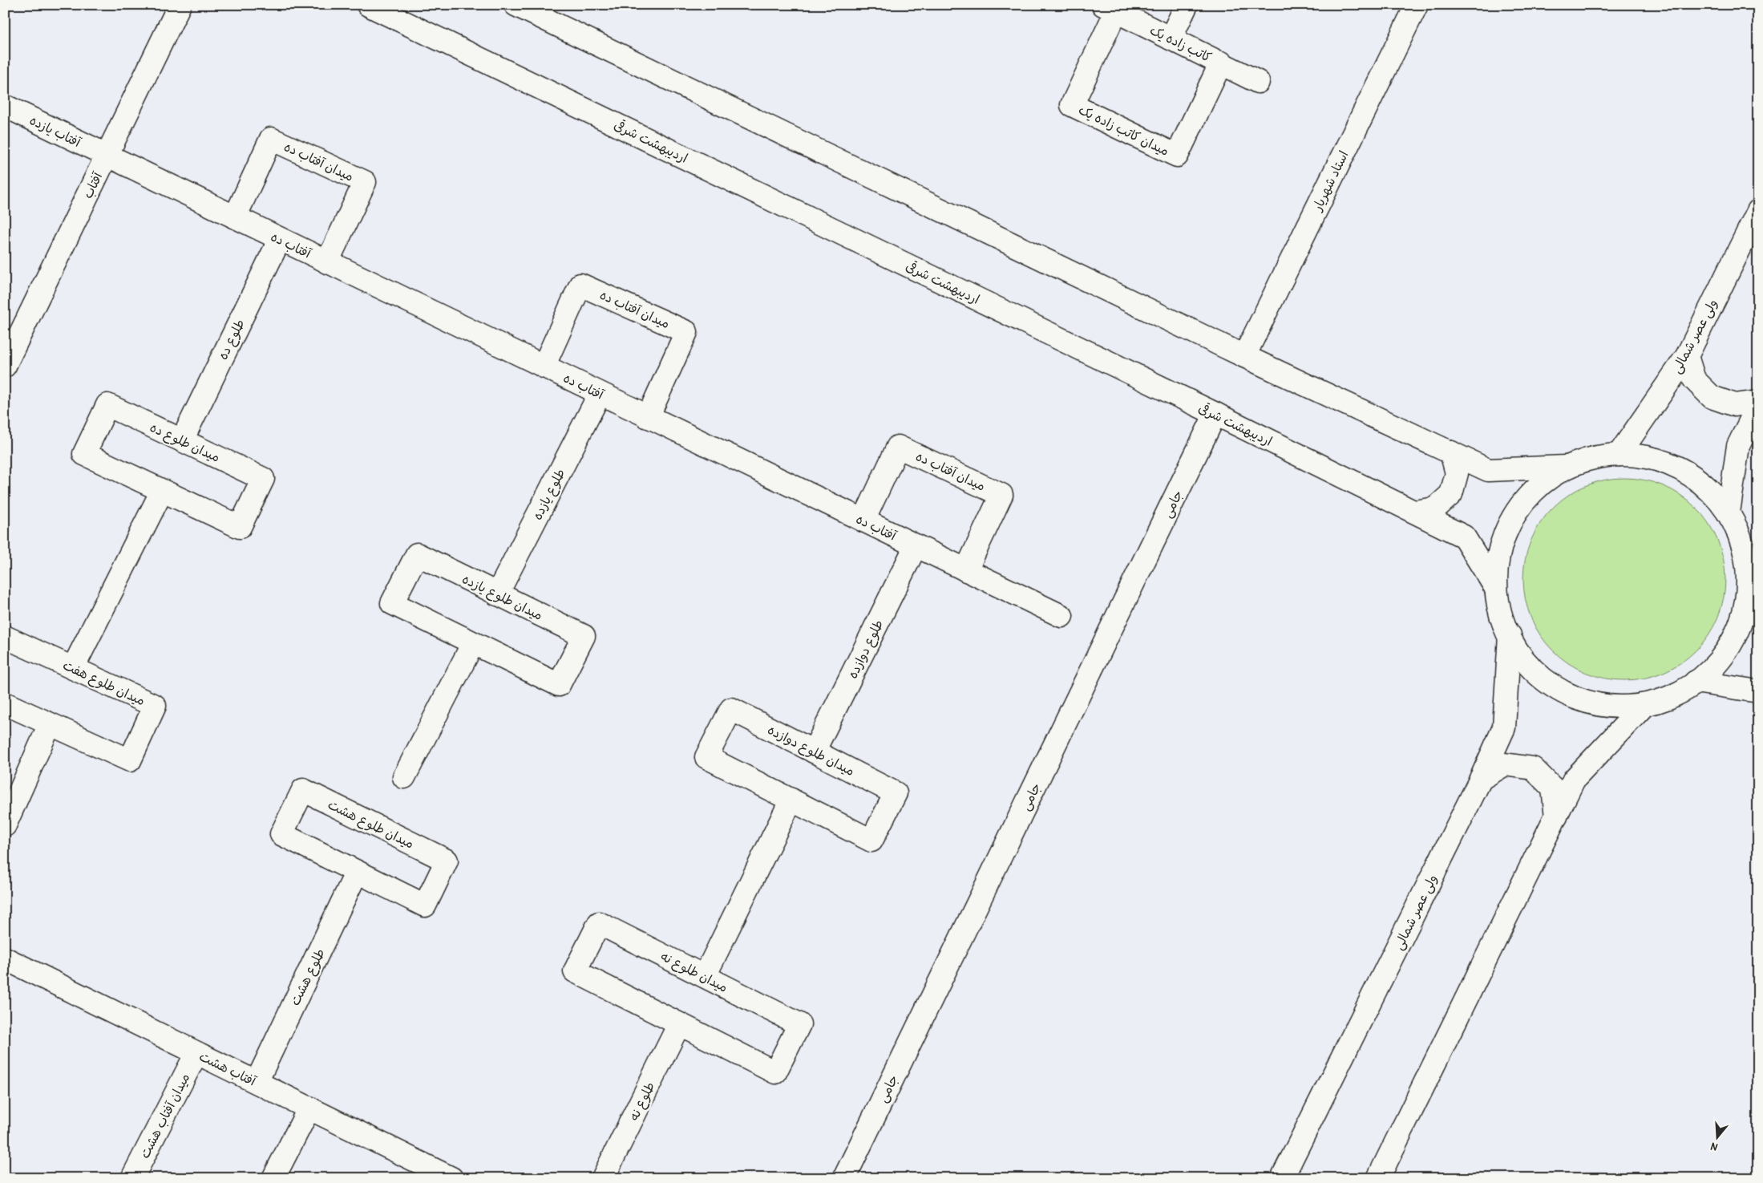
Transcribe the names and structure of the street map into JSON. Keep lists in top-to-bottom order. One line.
{"streets":{"street":["کاتب زاده یک","میدان کاتب زاده یک","آفتاب یازده","اردیبهشت شرقی","میدان آفتاب ده","استاد شهریار","آفتاب","آفتاب ده","ولی عصر شمالی","طلوع ده","میدان طلوع ده","طلوع یازده","جامی","میدان طلوع یازده","طلوع دوازده","میدان طلوع هفت","میدان طلوع دوازده","میدان طلوع هشت","میدان طلوع نه","طلوع هشت","آفتاب هشت","طلوع نه","میدان آفتاب هشت"]},"crossings":[["کاتب زاده یک","میدان کاتب زاده یک"],["آفتاب یازده","آفتاب"],["آفتاب یازده","آفتاب ده"],["اردیبهشت شرقی","جامی"],["میدان آفتاب ده","آفتاب ده"],["آفتاب","آفتاب ده"],["آفتاب ده","طلوع ده"],["آفتاب ده","طلوع یازده"],["آفتاب ده","طلوع دوازده"],["طلوع ده","میدان طلوع ده"],["طلوع یازده","میدان طلوع یازده"],["طلوع دوازده","میدان طلوع دوازده"],["میدان طلوع هشت","طلوع هشت"],["میدان طلوع نه","طلوع نه"],["طلوع هشت","آفتاب هشت"],["آفتاب هشت","میدان آفتاب هشت"]],"north":"bottom"}
